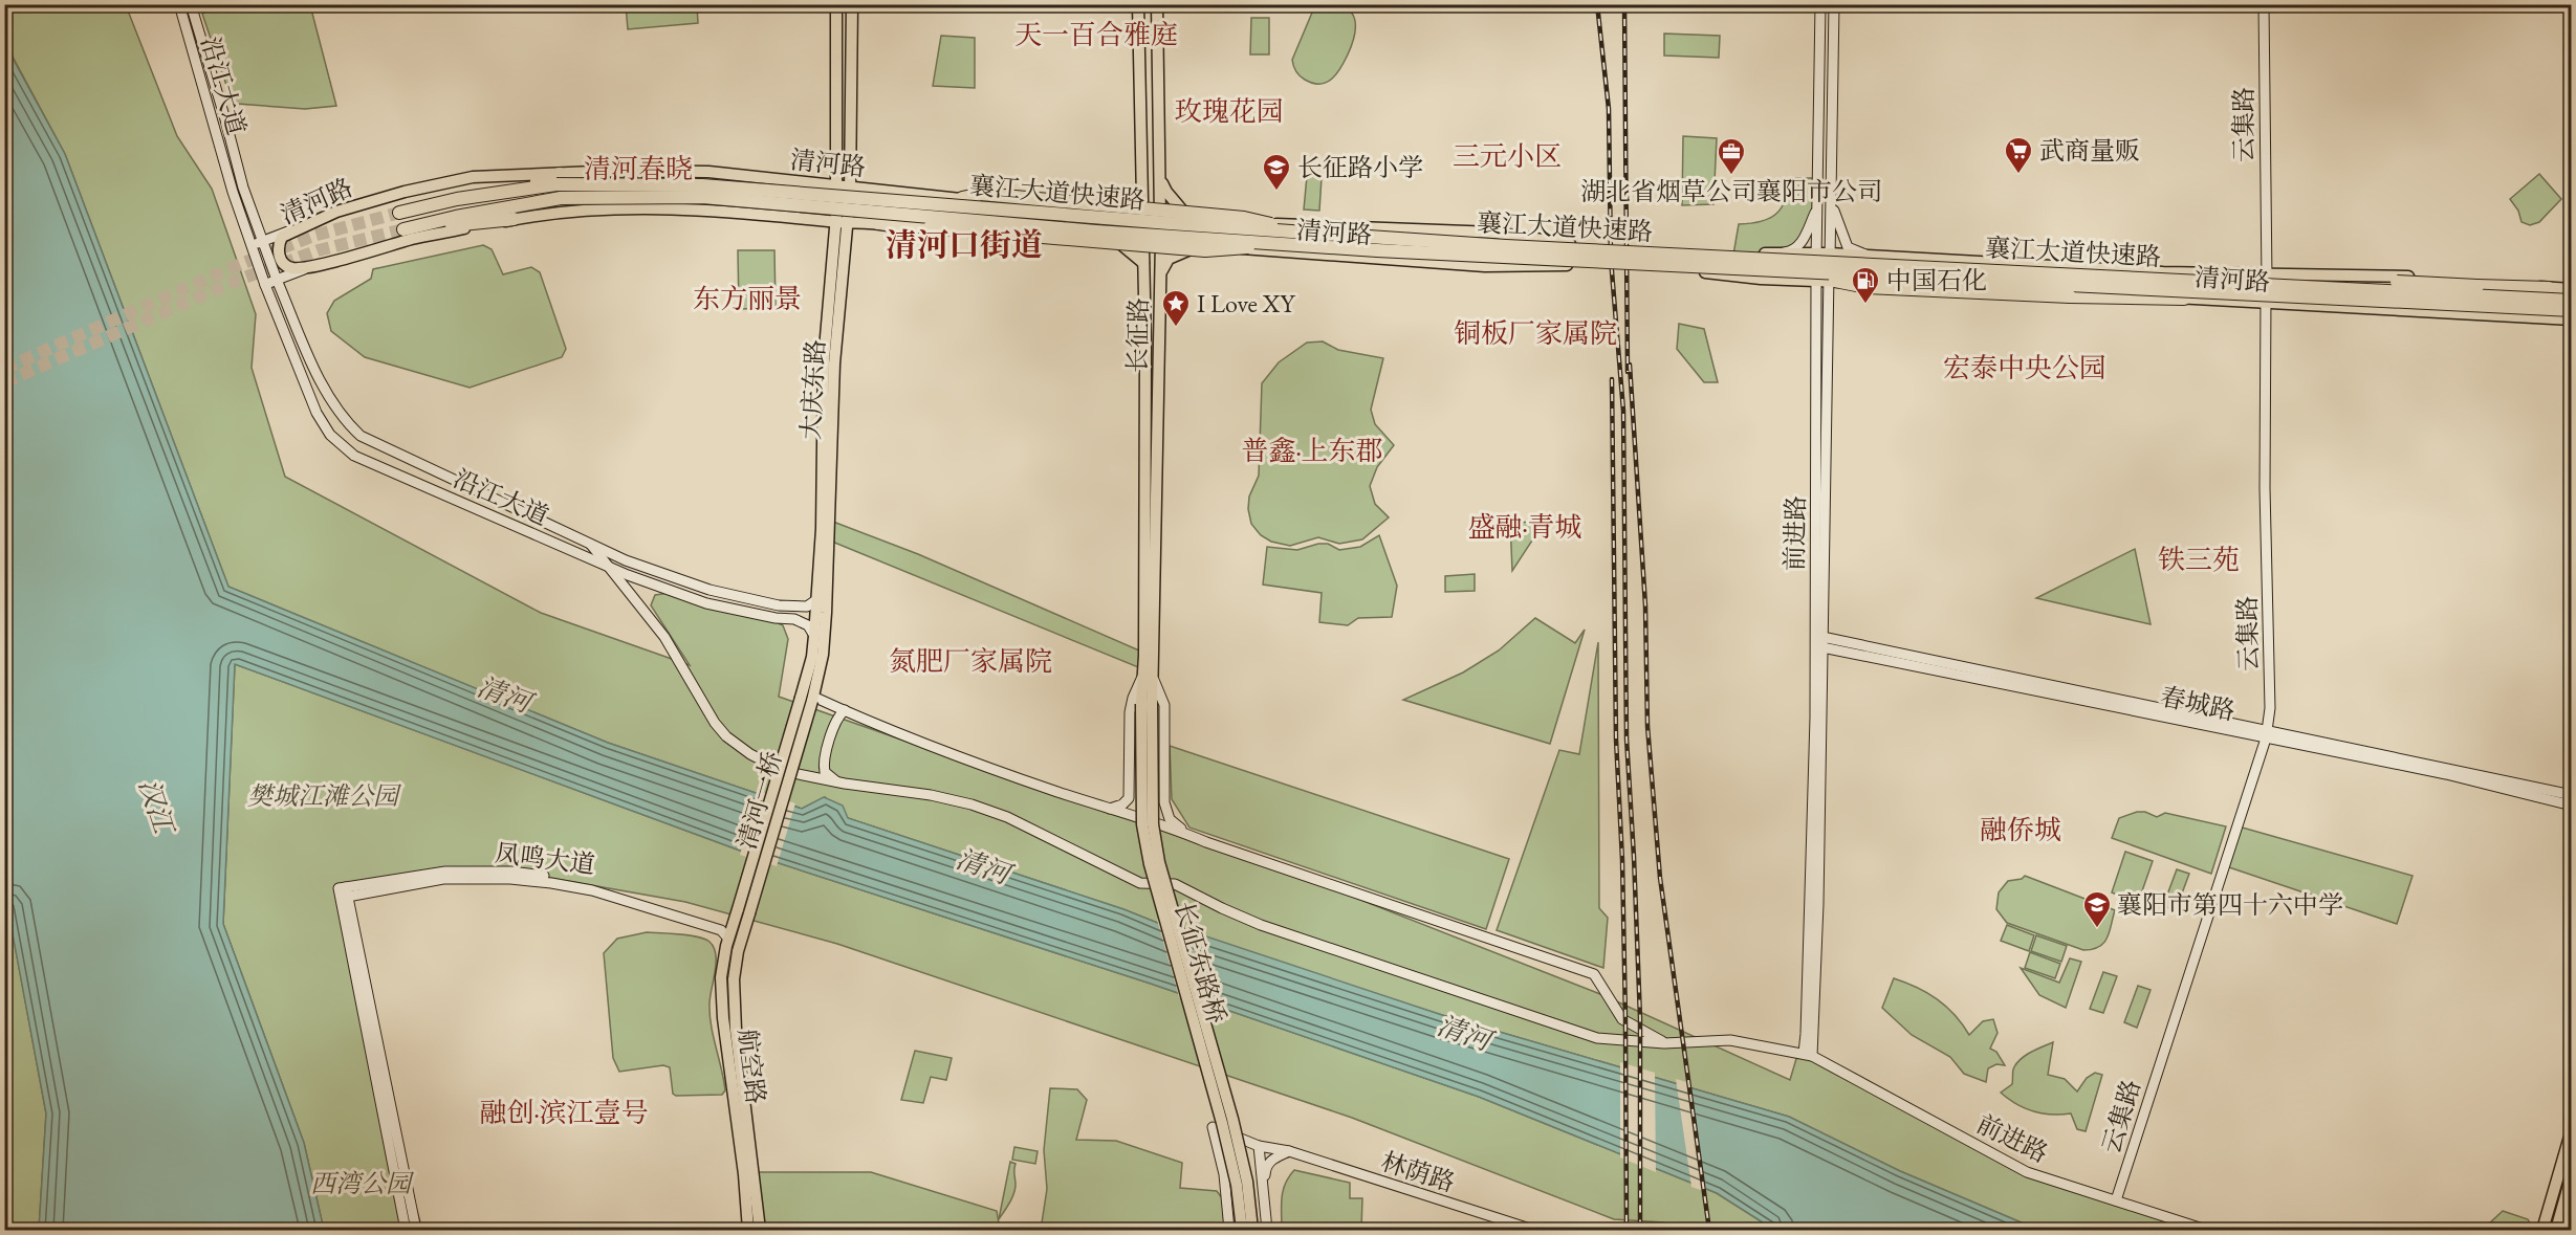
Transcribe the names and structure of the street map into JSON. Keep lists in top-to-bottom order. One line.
{"streets":{"highway":["襄江大道快速路"],"main road":["清河路","长征路","大庆东路","清河一桥","长征东路桥","航空路"],"street":["沿江大道","云集路","前进路","春城路","凤鸣大道","林荫路"]},"crossings":[["沿江大道","大庆东路"],["云集路","清河路"],["云集路","前进路"],["云集路","春城路"],["清河路","襄江大道快速路"],["清河路","长征路"],["清河路","大庆东路"],["清河路","前进路"],["大庆东路","清河一桥"],["前进路","春城路"],["清河一桥","航空路"],["凤鸣大道","航空路"]],"districts":["天一百合雅庭","玫瑰花园","三元小区","清河春晓","清河口街道","东方丽景","铜板厂家属院","宏泰中央公园","普鑫·上东郡","盛融·青城","铁三苑","氮肥厂家属院","融侨城","融创·滨江壹号"],"water":["清河","汉江"],"parks":["樊城江滩公园","西湾公园"],"places":{"supermarket":["武商量贩"],"office":["湖北省烟草公司襄阳市公司"],"school or university":["长征路小学","襄阳市第四十六中学"],"fuel station":["中国石化"],"place":["I Love XY"]}}
